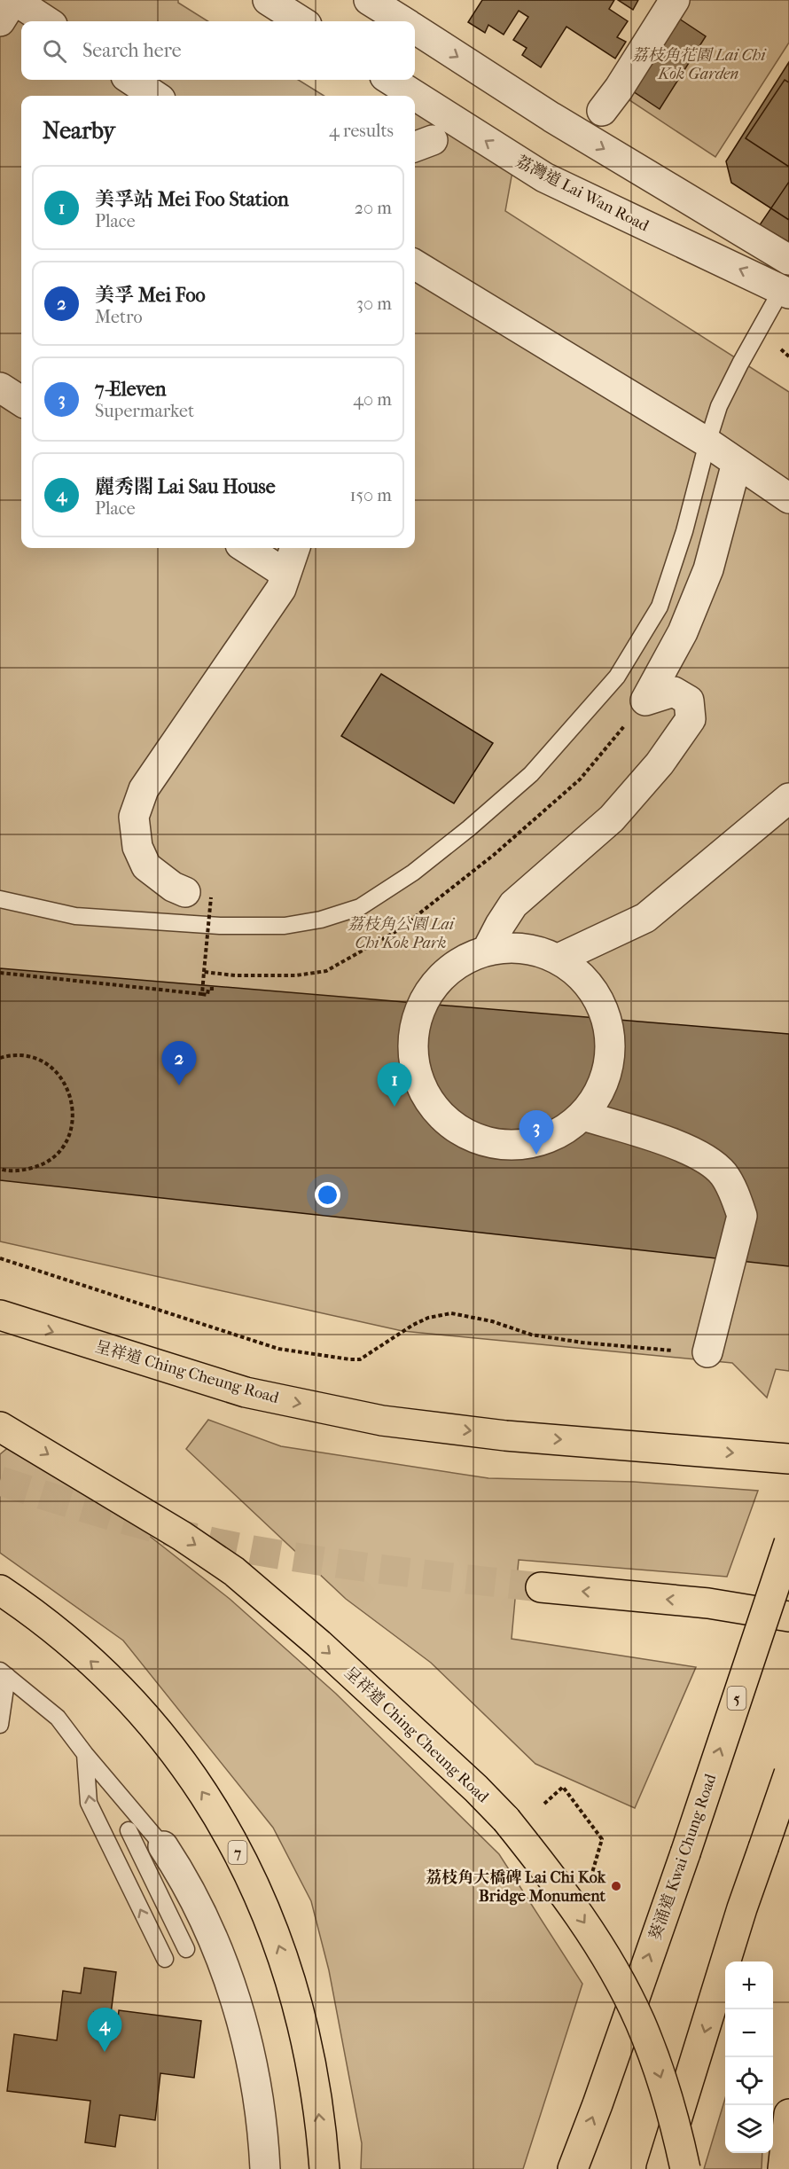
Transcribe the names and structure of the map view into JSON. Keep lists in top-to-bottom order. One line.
{"streets":{"main road":["呈祥道 Ching Cheung Road","5","7","葵涌道 Kwai Chung Road"],"street":["荔灣道 Lai Wan Road"]},"one_way":["呈祥道 Ching Cheung Road"],"parks":["荔枝角花園 Lai Chi Kok Garden","荔枝角公園 Lai Chi Kok Park"],"places":["荔枝角大橋碑 Lai Chi Kok Bridge Monument"],"page":{"search":"Search here","heading":["Nearby","4 results"],"list":[{"mark":"1","name":"美孚站 Mei Foo Station","note":"Place","value":"20 m"},{"mark":"2","name":"美孚 Mei Foo","note":"Metro","value":"30 m"},{"mark":"3","name":"7-Eleven","note":"Supermarket","value":"40 m"},{"mark":"4","name":"麗秀閣 Lai Sau House","note":"Place","value":"150 m"}],"pins":["2","1","3","4"],"map_buttons":["+","−"]}}
